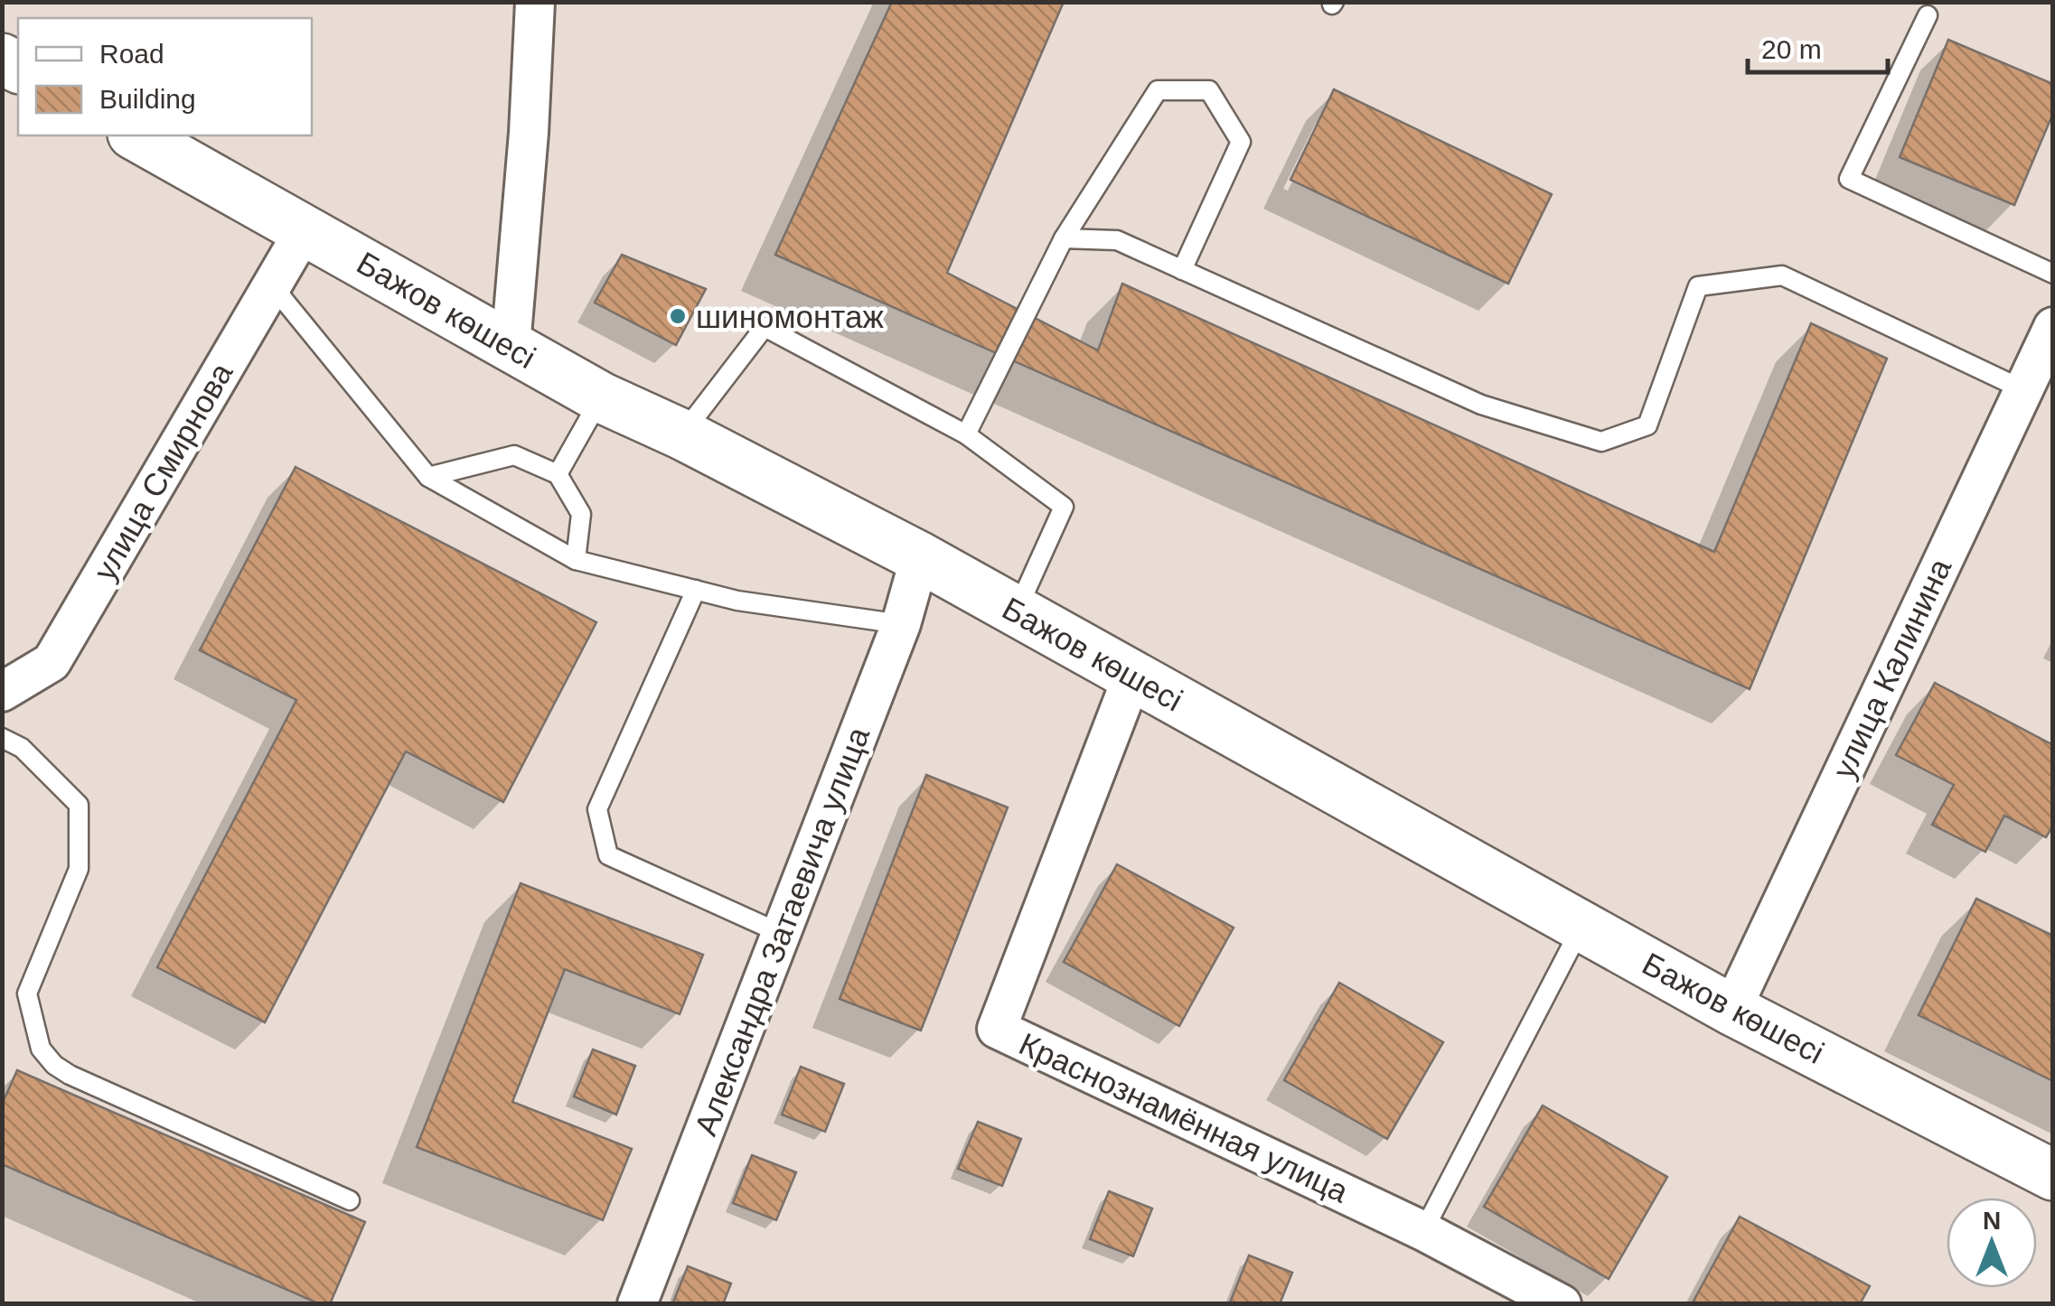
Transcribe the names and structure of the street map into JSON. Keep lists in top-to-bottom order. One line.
{"streets":{"main road":["Бажов көшесі"],"street":["улица Смирнова","улица Калинина","Александра Затаевича улица","Краснознамённая улица"]},"crossings":[["Бажов көшесі","улица Смирнова"],["Бажов көшесі","улица Калинина"],["Бажов көшесі","Александра Затаевича улица"],["Бажов көшесі","Краснознамённая улица"]],"places":["шиномонтаж"],"legend":["Road","Building"],"scale_bar":"20 m","north":"top"}
